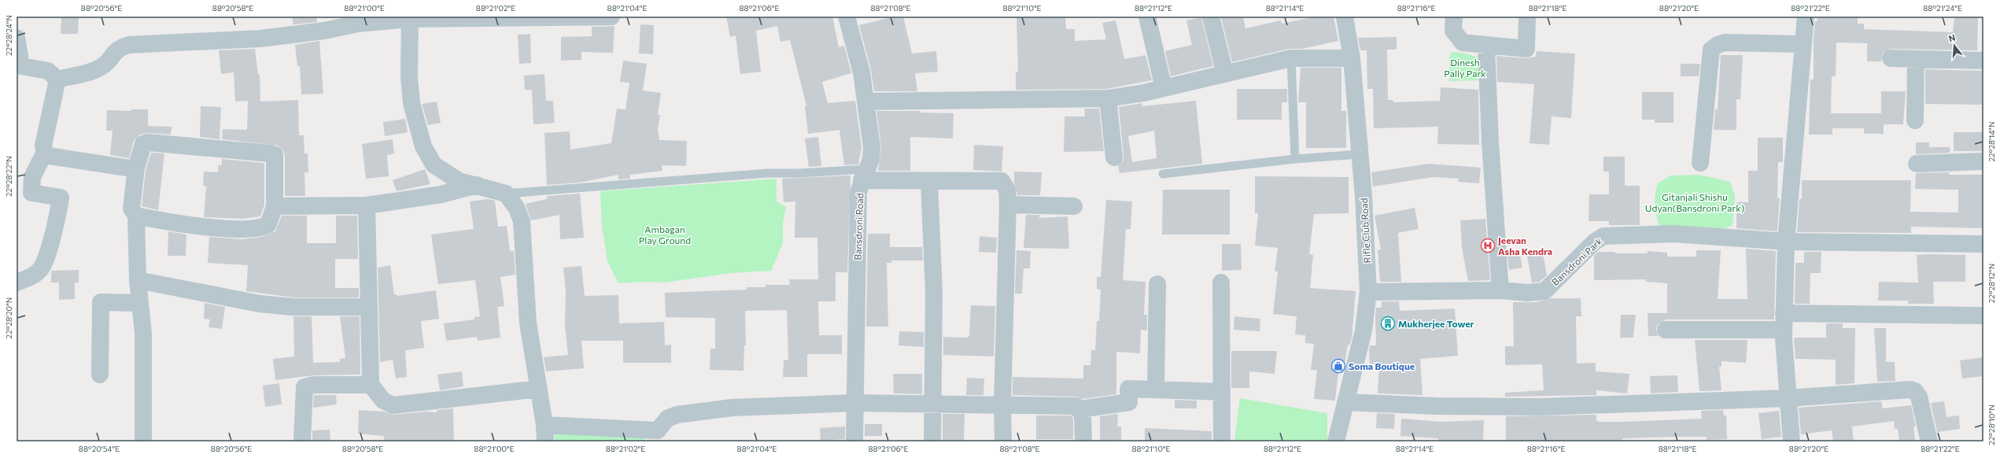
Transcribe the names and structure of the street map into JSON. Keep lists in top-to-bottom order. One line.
{"streets":{"street":["Bansdroni Road","Rifle Club Road","Bansdroni Park"]},"crossings":[["Rifle Club Road","Bansdroni Park"]],"parks":["Dinesh Pally Park","Gitanjali Shishu Udyan(Bansdroni Park)","Ambagan Play Ground"],"places":{"hospital":["Jeevan Asha Kendra"],"building":["Mukherjee Tower"],"shop":["Soma Boutique"]},"north":"top","coordinates":["88°20'56\"E","88°20'58\"E","88°21'00\"E","88°21'02\"E","88°21'04\"E","88°21'06\"E","88°21'08\"E","88°21'10\"E","88°21'12\"E","88°21'14\"E","88°21'16\"E","88°21'18\"E","88°21'20\"E","88°21'22\"E","88°21'24\"E","22°28'24\"N","22°28'14\"N","22°28'22\"N","22°28'12\"N","22°28'20\"N","22°28'10\"N","88°20'54\"E"]}
